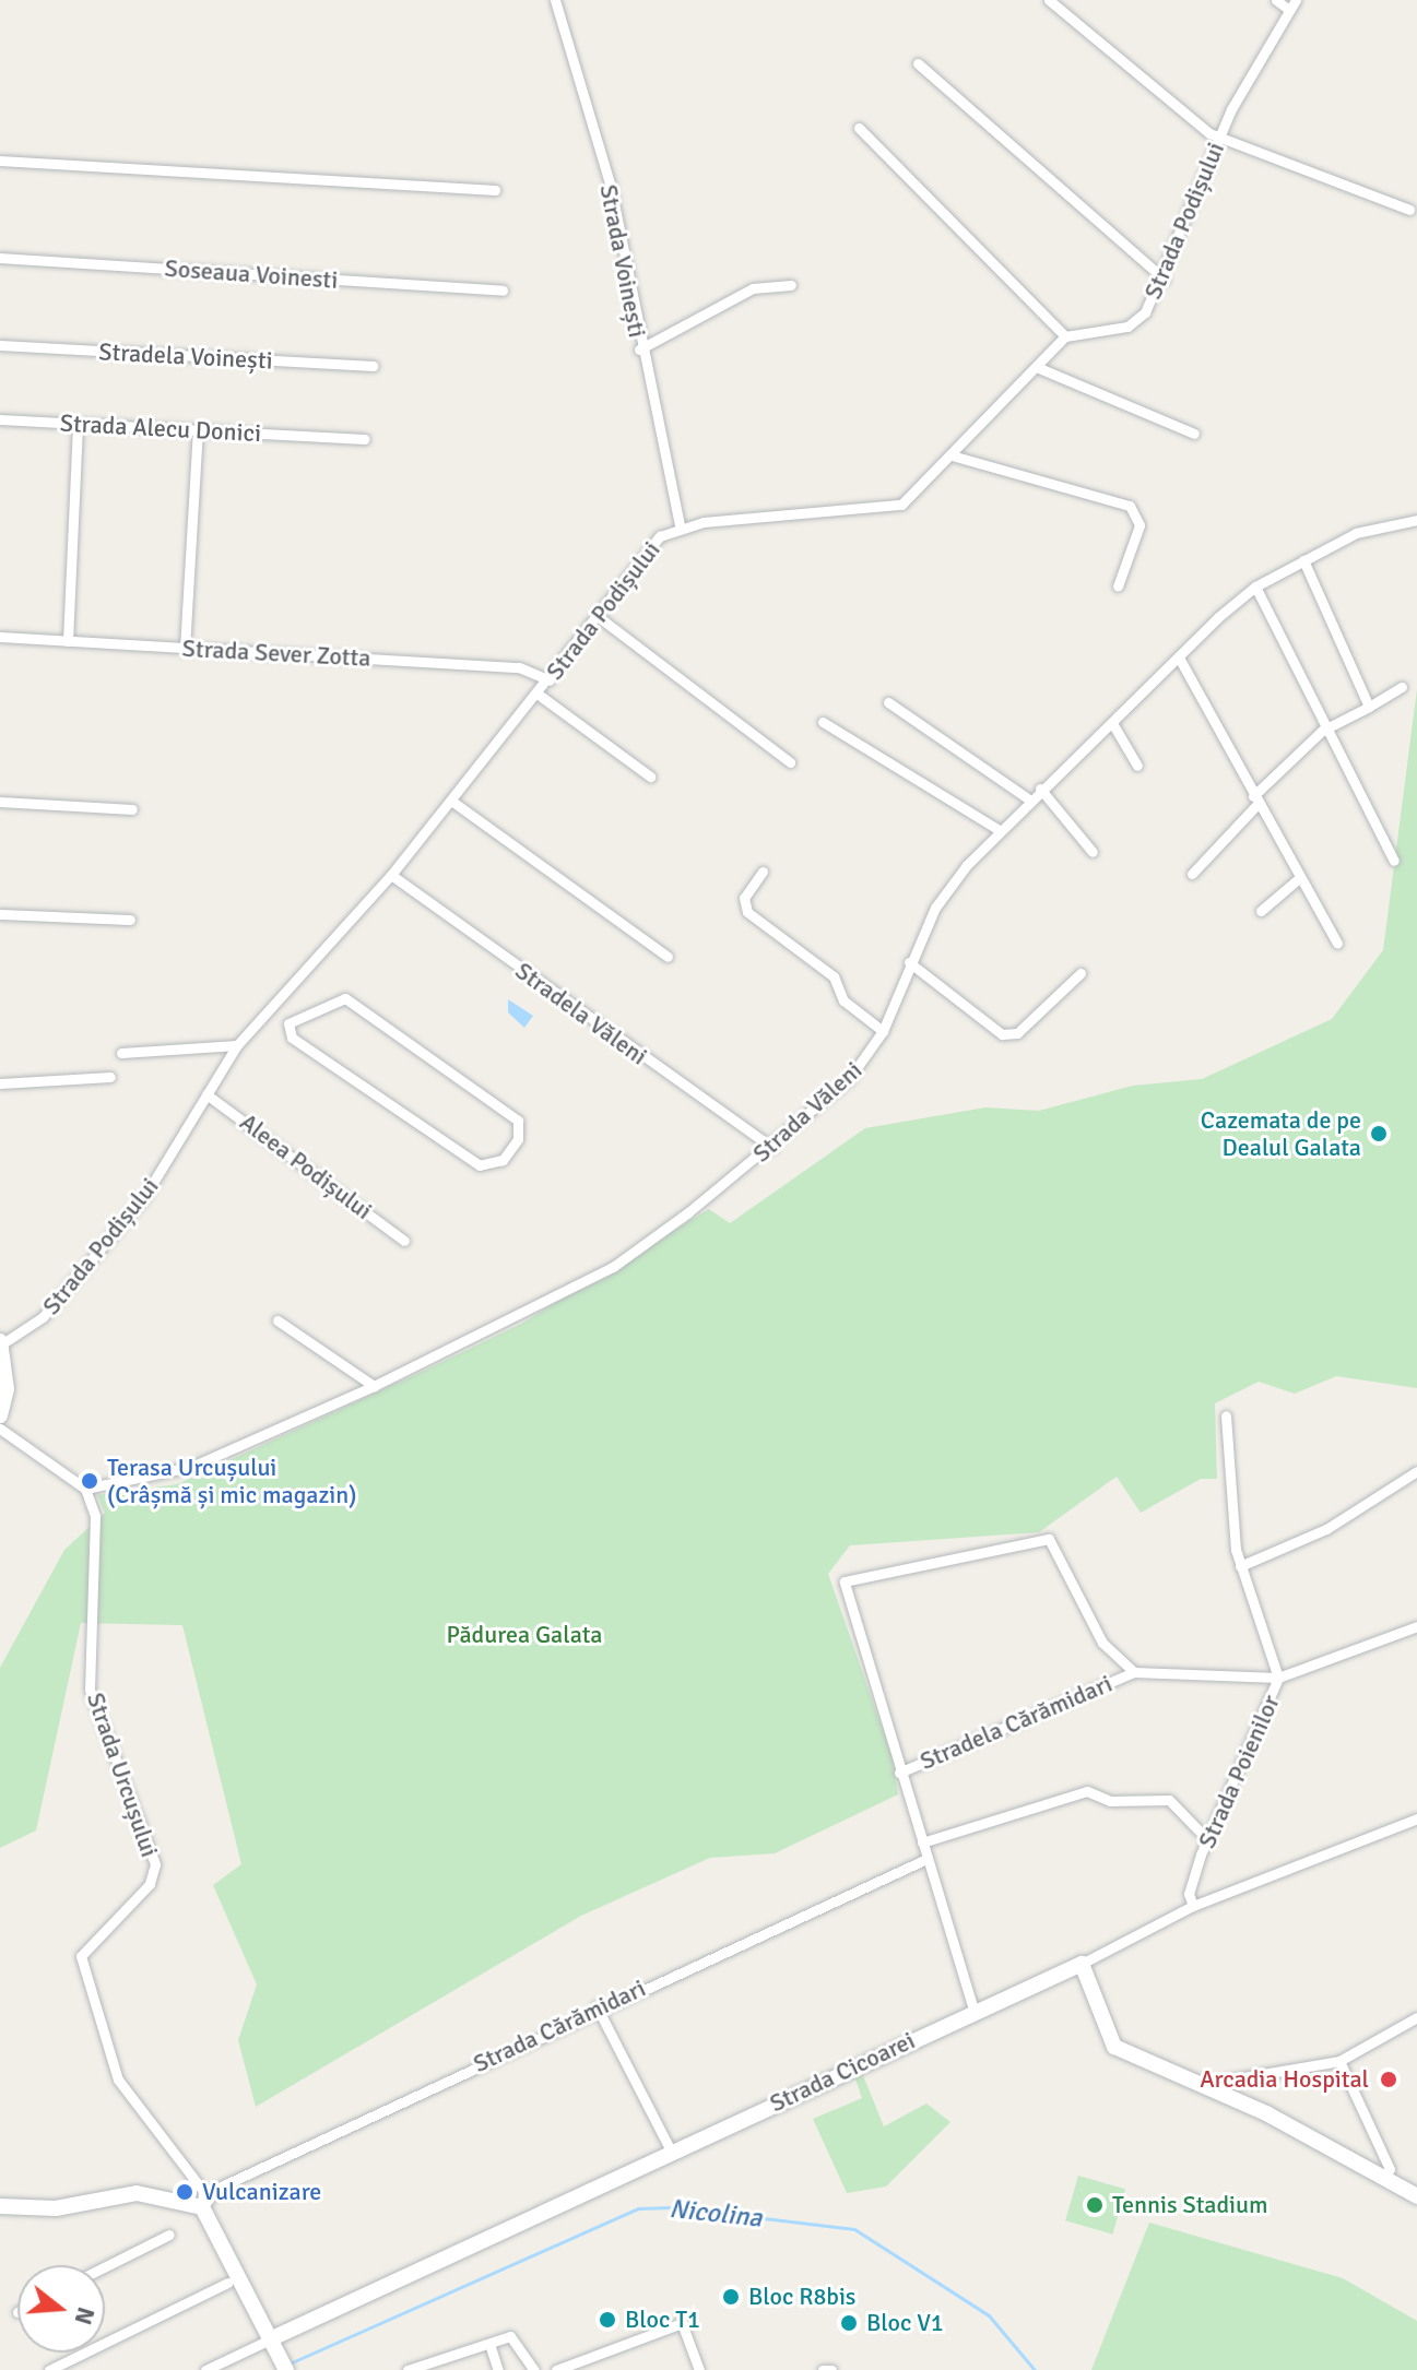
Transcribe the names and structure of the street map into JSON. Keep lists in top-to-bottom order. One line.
{"streets":{"street":["Strada Podișului","Strada Voinești","Soseaua Voinesti","Stradela Voinești","Strada Alecu Donici","Strada Sever Zotta","Stradela Văleni","Strada Văleni","Aleea Podișului","Stradela Cărămidari","Strada Poienilor","Strada Urcușului","Strada Cărămidari","Strada Cicoarei"]},"crossings":[["Strada Podișului","Strada Voinești"],["Strada Podișului","Strada Sever Zotta"],["Strada Podișului","Stradela Văleni"],["Strada Podișului","Aleea Podișului"],["Stradela Văleni","Strada Văleni"],["Strada Văleni","Strada Urcușului"],["Stradela Cărămidari","Strada Poienilor"],["Stradela Cărămidari","Strada Cărămidari"],["Stradela Cărămidari","Strada Cicoarei"],["Strada Poienilor","Strada Cicoarei"],["Strada Urcușului","Strada Cărămidari"]],"water":["Nicolina"],"parks":["Pădurea Galata"],"places":["Cazemata de pe Dealul Galata","Terasa Urcușului (Crâșmă și mic magazin)","Arcadia Hospital","Vulcanizare","Tennis Stadium","Bloc R8bis","Bloc T1","Bloc V1"],"north":"right"}
